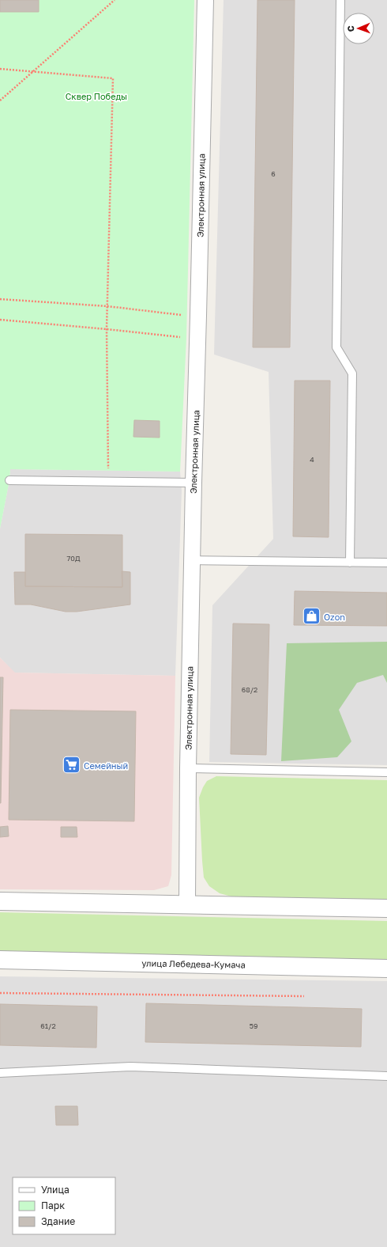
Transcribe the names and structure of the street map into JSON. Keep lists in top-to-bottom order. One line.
{"streets":{"street":["Электронная улица","улица Лебедева-Кумача"]},"parks":["Сквер Победы"],"places":{"shop":["Ozon"],"supermarket":["Семейный"]},"house_numbers":["6","4","70Д","68/2","61/2","59"],"legend":["Улица","Парк","Здание"],"north":"left"}
